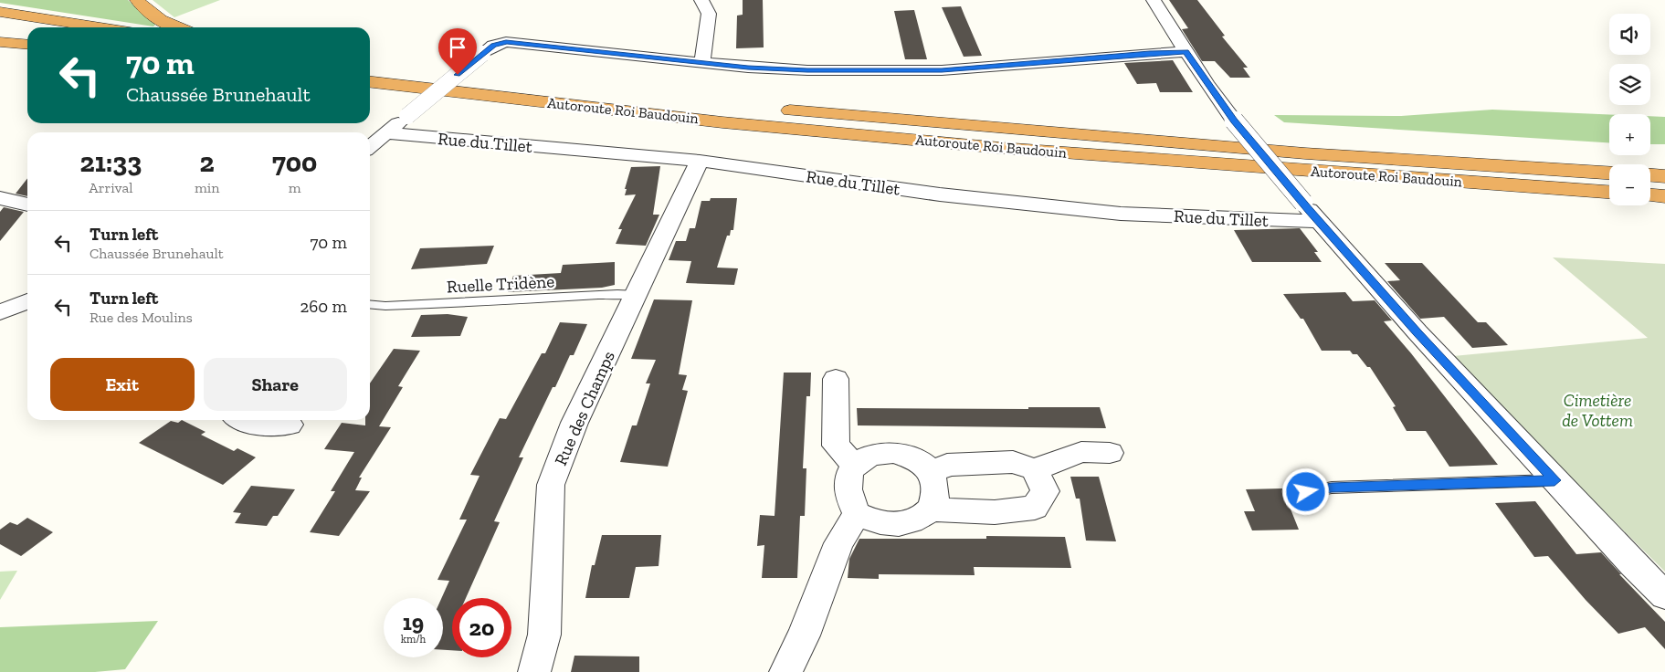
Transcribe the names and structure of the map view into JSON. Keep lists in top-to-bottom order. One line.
{"streets":{"highway":["Autoroute Roi Baudouin"],"street":["Rue du Tillet","Rue des Champs"],"lane":["Ruelle Tridène"]},"crossings":[["Rue du Tillet","Rue des Champs"],["Ruelle Tridène","Rue des Champs"]],"parks":["Cimetière de Vottem"],"page":{"map_buttons":["+","−"],"turn":["70 m","Chaussée Brunehault"],"eta":["21:33","Arrival","2","min","700","m"],"list":[{"name":"Turn left","note":"Chaussée Brunehault","value":"70 m"},{"name":"Turn left","note":"Rue des Moulins","value":"260 m"}],"buttons":["Exit","Share"],"speed":"19 km/h","limit":"20"}}
